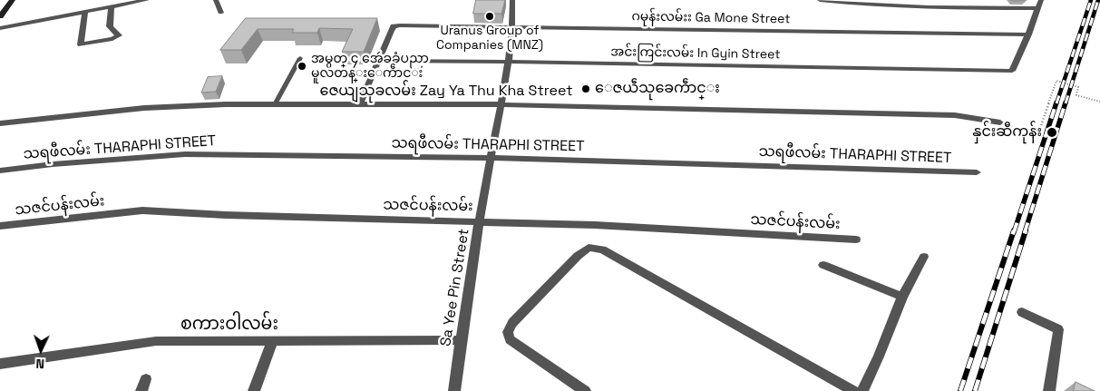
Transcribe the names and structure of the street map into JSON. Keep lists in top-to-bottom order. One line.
{"streets":{"street":["ဂမုန်းလမ်းး Ga Mone Street","အင်းကြင်းလမ်း In Gyin Street","ဇေယျသုခလမ်း Zay Ya Thu Kha Street","သရဖီလမ်း THARAPHI STREET","သဇင်ပန်းလမ်း","Sa Yee Pin Street","စကားဝါလမ်း"]},"crossings":[["ဂမုန်းလမ်းး Ga Mone Street","အင်းကြင်းလမ်း In Gyin Street"],["ဂမုန်းလမ်းး Ga Mone Street","Sa Yee Pin Street"],["အင်းကြင်းလမ်း In Gyin Street","Sa Yee Pin Street"],["ဇေယျသုခလမ်း Zay Ya Thu Kha Street","Sa Yee Pin Street"],["သရဖီလမ်း THARAPHI STREET","Sa Yee Pin Street"],["သဇင်ပန်းလမ်း","Sa Yee Pin Street"],["Sa Yee Pin Street","စကားဝါလမ်း"]],"places":["Uranus Group of Companies (MNZ)","အမွတ္ ၄ အေဴခခံပညာ မူလတန္းေကဵာင္း","ေဇယဵသုခေကဵာင္း","နှင်းဆီကုန်း"],"north":"bottom"}
